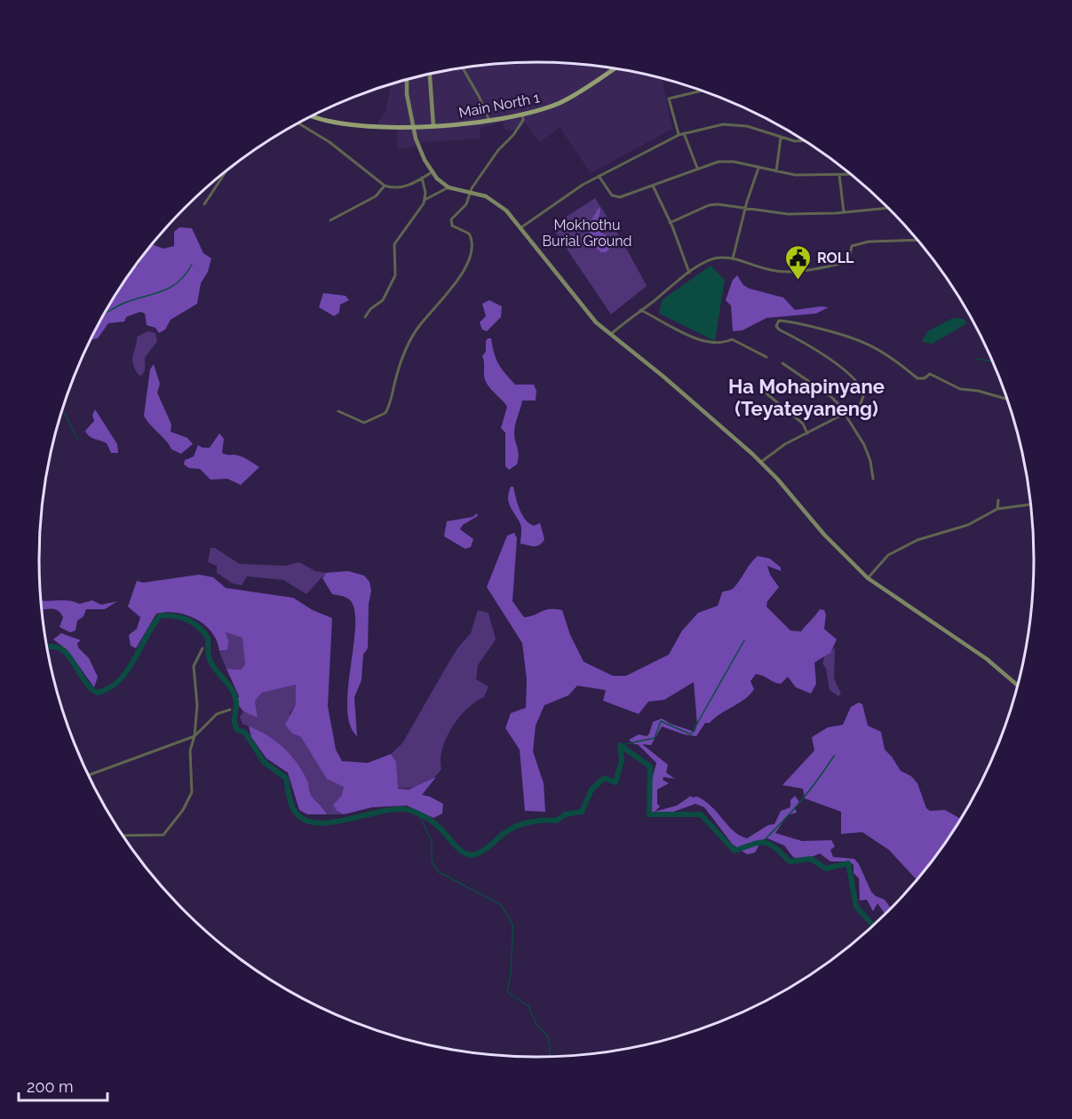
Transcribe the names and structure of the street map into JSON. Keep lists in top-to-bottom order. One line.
{"streets":{"main road":["Main North 1"]},"districts":["Ha Mohapinyane (Teyateyaneng)"],"parks":["Mokhothu Burial Ground"],"places":{"public building":["ROLL"]},"scale_bar":"200 m"}
